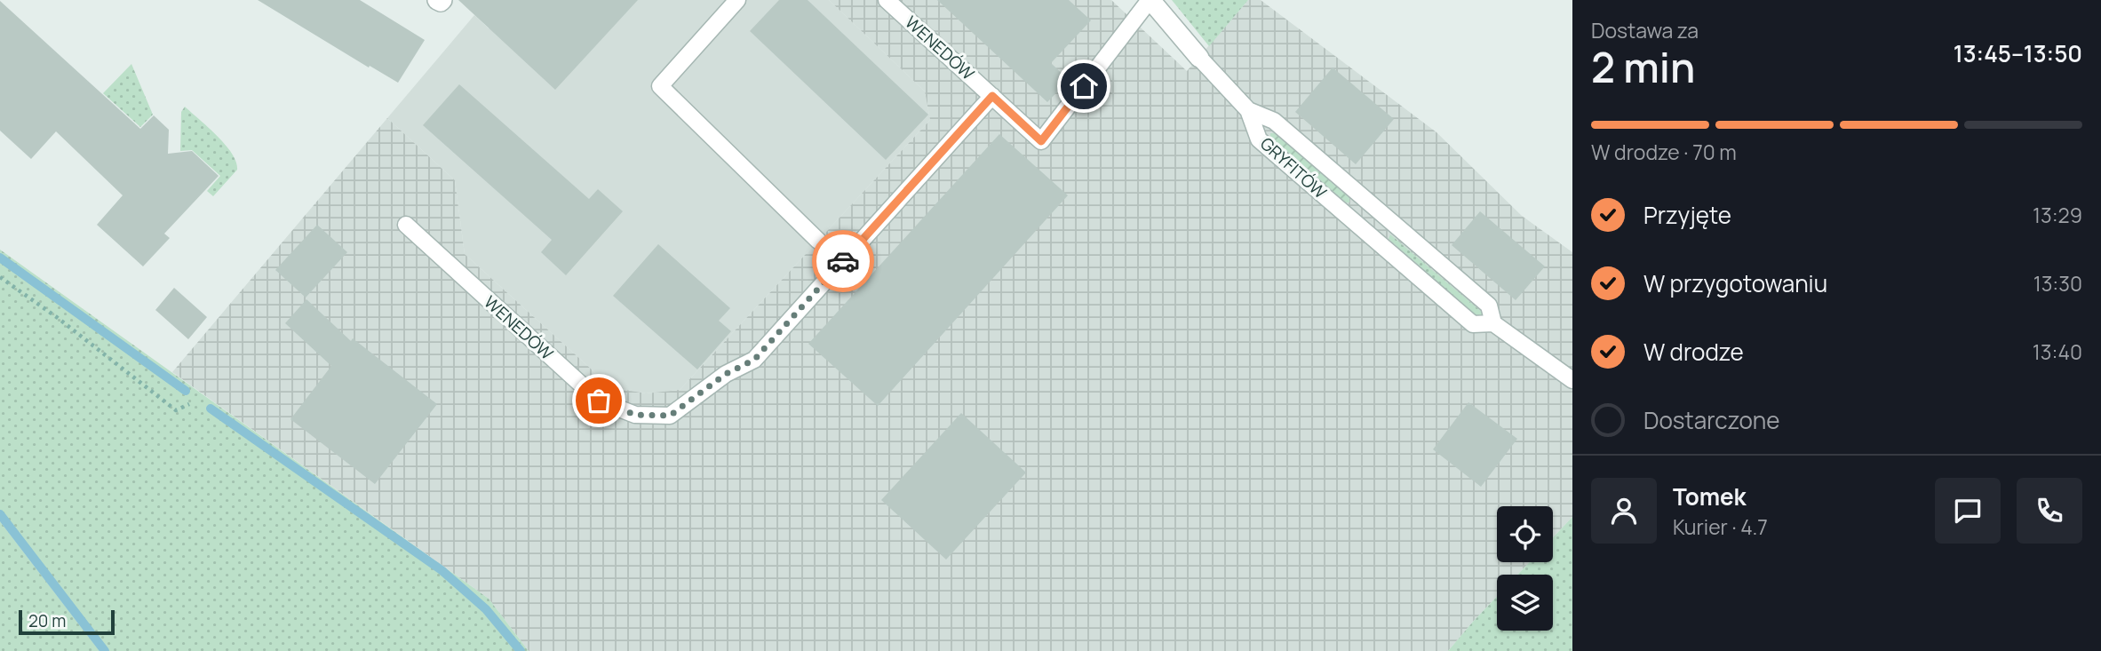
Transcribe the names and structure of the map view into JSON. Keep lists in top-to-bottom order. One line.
{"streets":{"lane":["WENEDÓW","GRYFITÓW"]},"scale_bar":"20 m","page":{"heading":["2 min","Dostawa za","13:45–13:50"],"panel":["Tomek","Kurier · 4.7"],"bar":"W drodze · 70 m","list":[["Przyjęte","13:29"],["W przygotowaniu","13:30"],["W drodze","13:40"],"Dostarczone"],"scale":"20 m"}}
